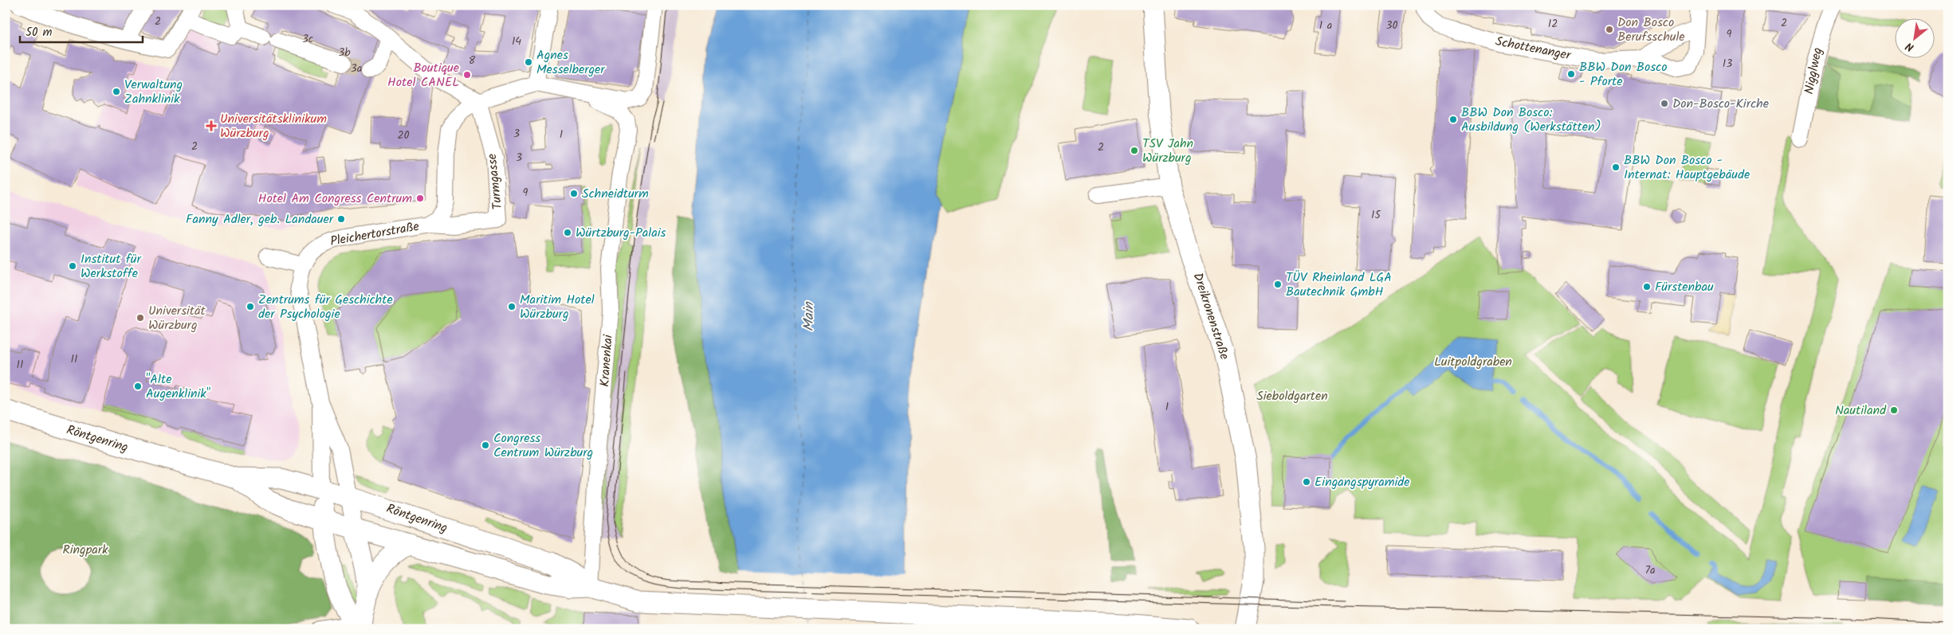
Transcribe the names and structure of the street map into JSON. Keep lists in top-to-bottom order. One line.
{"streets":{"main road":["Dreikronenstraße","Röntgenring"],"street":["Schottenanger","Nigglweg","Turmgasse","Pleichertorstraße","Kranenkai"]},"crossings":[["Turmgasse","Pleichertorstraße"],["Pleichertorstraße","Kranenkai"],["Pleichertorstraße","Röntgenring"],["Kranenkai","Röntgenring"]],"water":["Main"],"parks":["Luitpoldgraben","Sieboldgarten","Ringpark"],"places":{"other":["Don Bosco Berufsschule","Agnes Messelberger","BBW Don Bosco - Pforte","Boutique Hotel CANEL","Verwaltung Zahnklinik","Don-Bosco-Kirche","BBW Don Bosco: Ausbildung (Werkstätten)","TSV Jahn Würzburg","BBW Don Bosco - Internat: Hauptgebäude","Schneidturm","Hotel Am Congress Centrum","Fanny Adler, geb. Landauer","Würtzburg-Palais","Institut für Werkstoffe","TÜV Rheinland LGA Bautechnik GmbH","Fürstenbau","Zentrums für Geschichte der Psychologie","Maritim Hotel Würzburg","Universität Würzburg","\"Alte Augenklinik\"","Nautiland","Congress Centrum Würzburg","Eingangspyramide"],"health":["Universitätsklinikum Würzburg"]},"house_numbers":["2","2","12","1 a","30","9","3c","14","3b","8","13","3a","3","1","20","2","2","3","9","15","11","11","1","7a"],"scale_bar":"50 m","north":"bottom left"}
